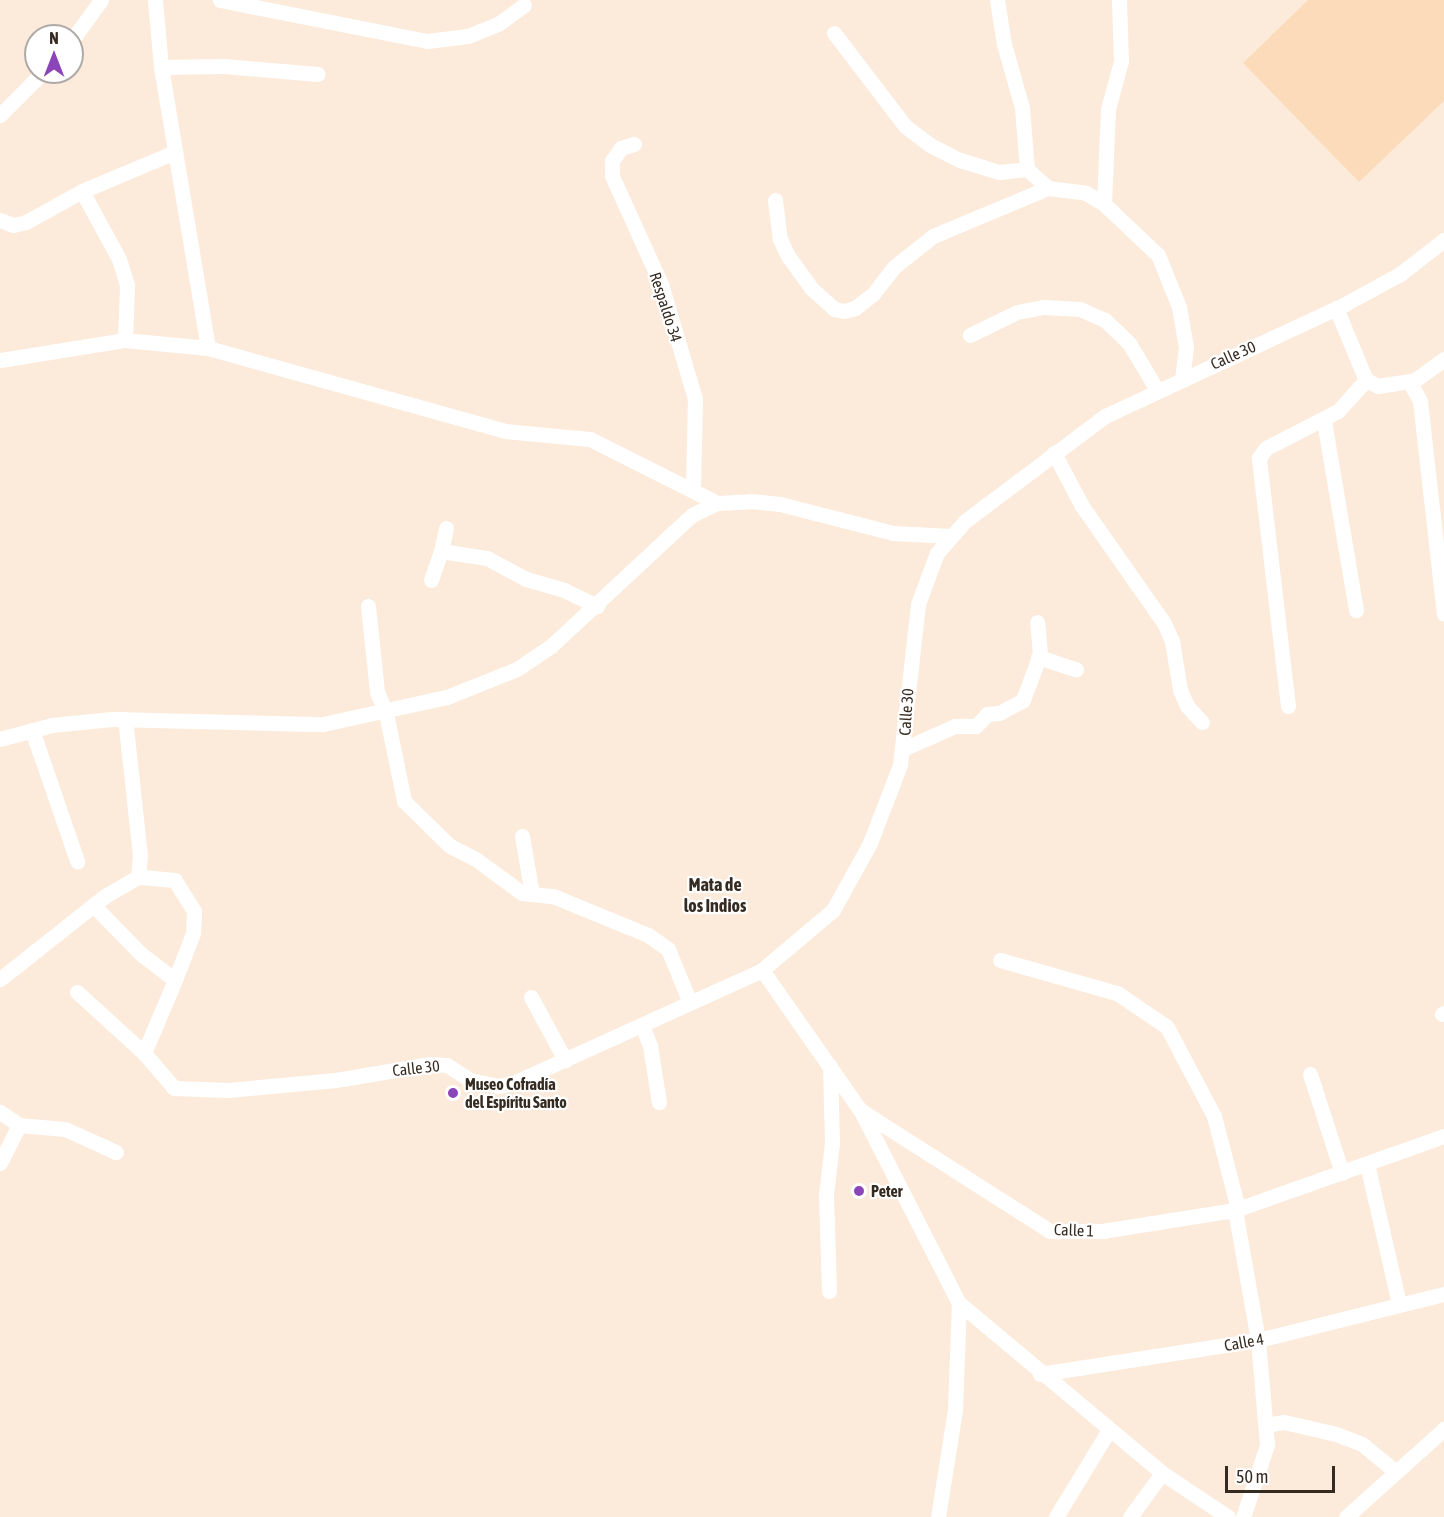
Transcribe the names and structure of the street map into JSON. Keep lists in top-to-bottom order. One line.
{"streets":{"street":["Respaldo 34","Calle 30","Calle 1","Calle 4"]},"crossings":[["Calle 30","Calle 1"]],"districts":["Mata de los Indios"],"places":["Museo Cofradía del Espíritu Santo","Peter"],"scale_bar":"50 m","north":"top"}
